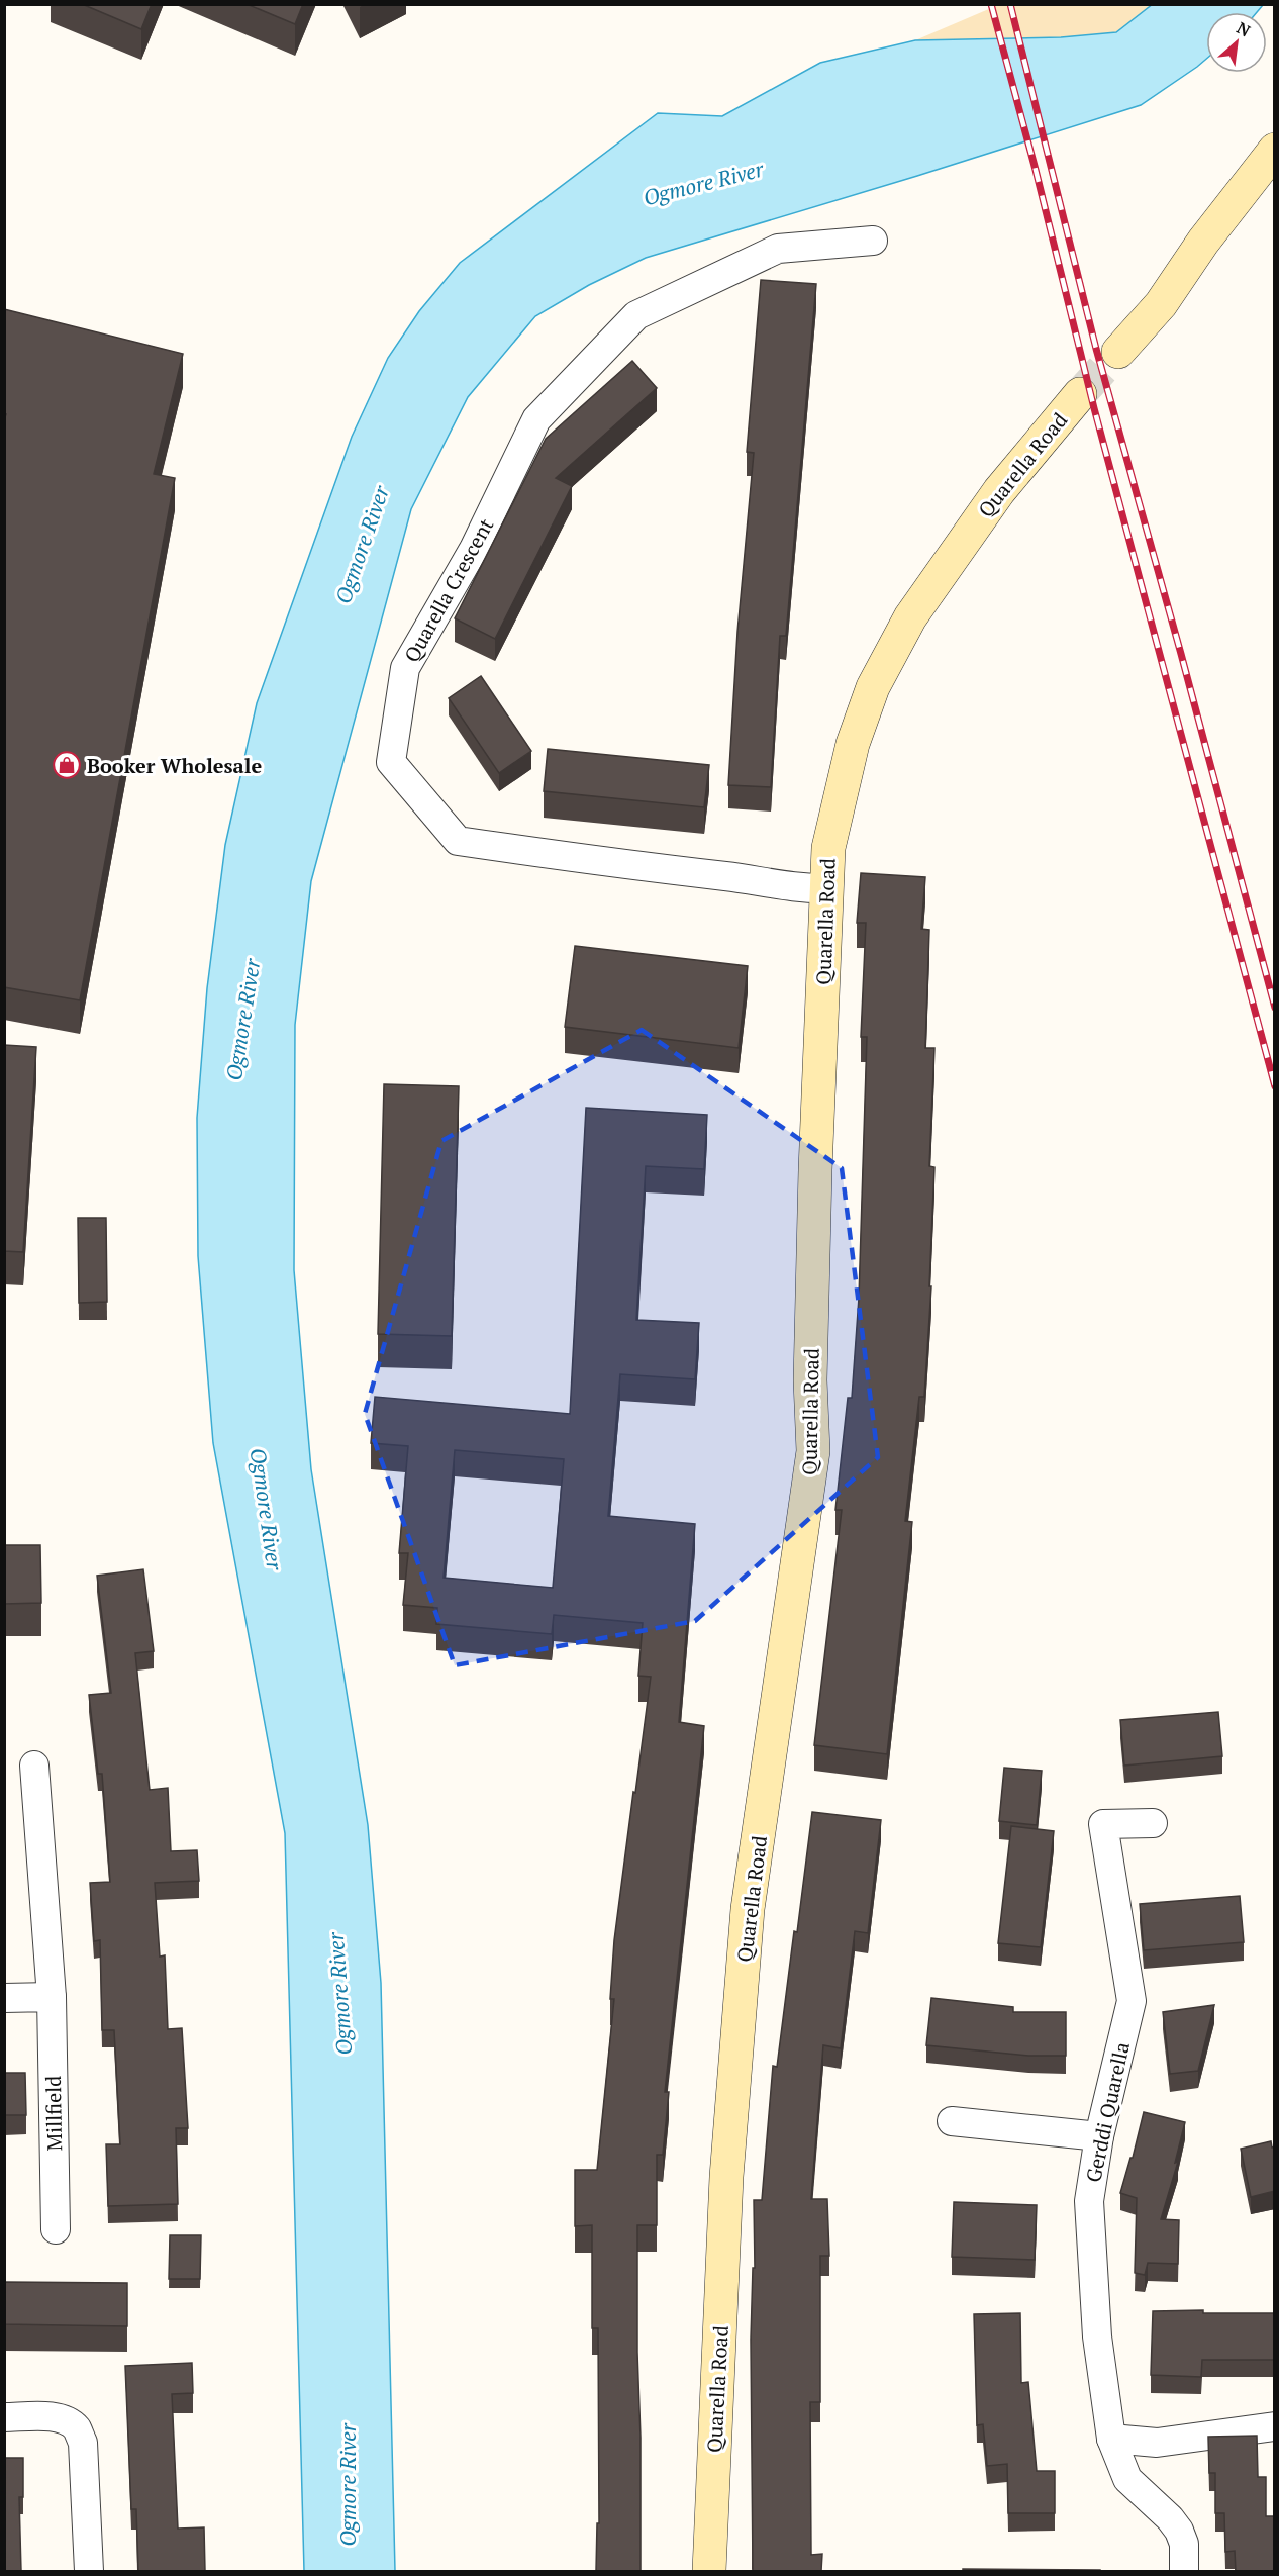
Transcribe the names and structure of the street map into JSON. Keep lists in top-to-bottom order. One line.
{"streets":{"street":["Quarella Road","Quarella Crescent","Gerddi Quarella","Millfield"]},"crossings":[["Quarella Road","Quarella Crescent"]],"water":["Ogmore River"],"places":{"shop":["Booker Wholesale"]},"north":"top right"}
